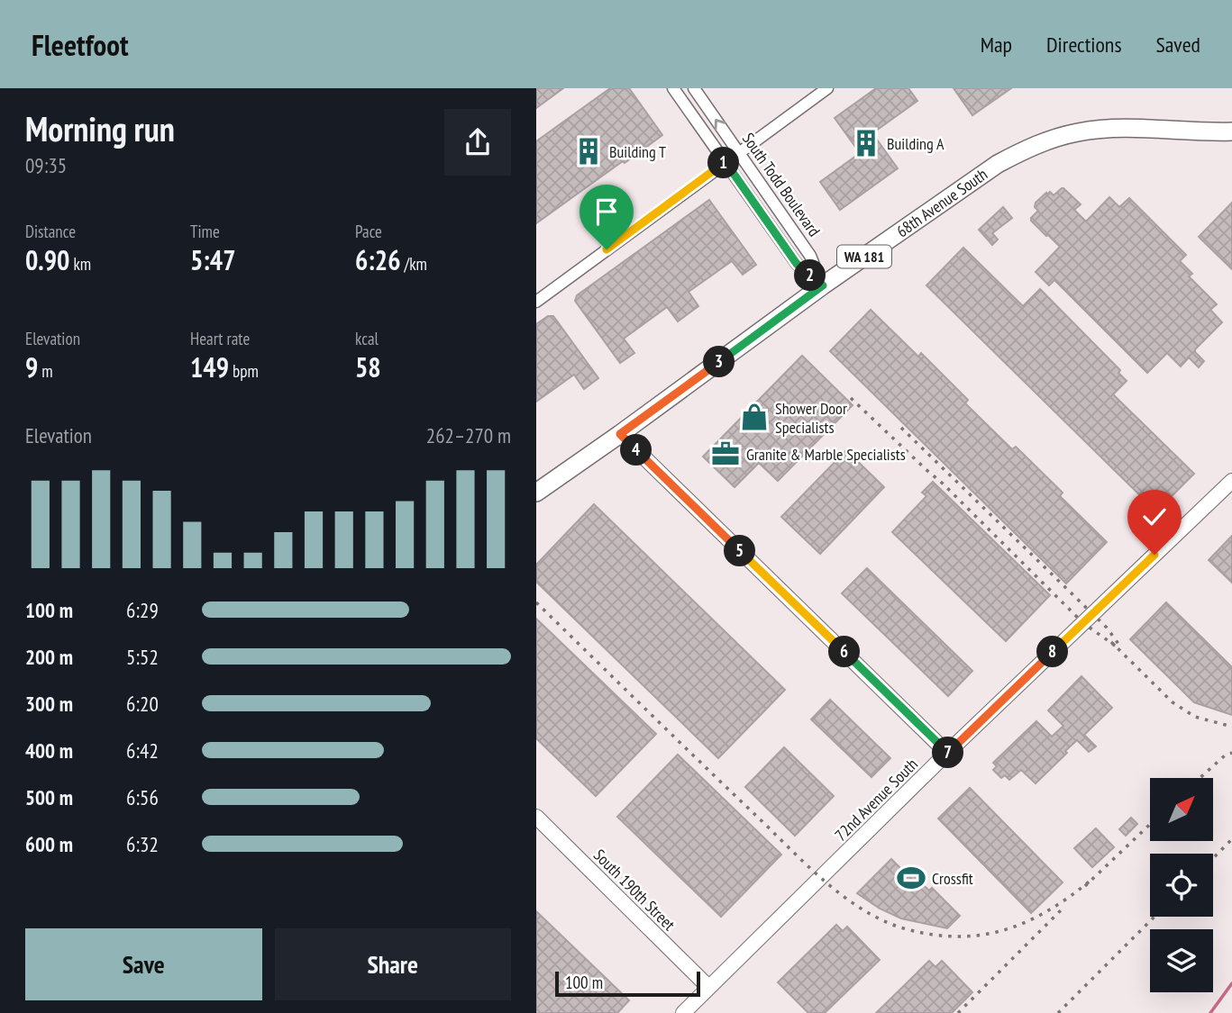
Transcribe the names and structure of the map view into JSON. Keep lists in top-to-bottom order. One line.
{"streets":{"main road":["68th Avenue South","WA 181"],"street":["South Todd Boulevard","72nd Avenue South","South 190th Street"]},"crossings":[["South Todd Boulevard","68th Avenue South"],["72nd Avenue South","South 190th Street"]],"places":{"building":["Building A","Building T"],"shop":["Shower Door Specialists"],"office":["Granite & Marble Specialists"],"sports":["Crossfit"]},"scale_bar":"100 m","north":"top right","page":{"header":"Fleetfoot","nav":["Map","Directions","Saved"],"heading":["Morning run","09:35"],"pins":["1","2","3","4","5","6","8","7"],"stats":[["Distance","0.90 km"],["Time","5:47"],["Pace","6:26 /km"],["Elevation","9 m"],["Heart rate","149 bpm"],["kcal","58"]],"chart":["Elevation","262–270 m"],"list":[{"name":"100 m","note":"6:29"},{"name":"200 m","note":"5:52"},{"name":"300 m","note":"6:20"},{"name":"400 m","note":"6:42"},{"name":"500 m","note":"6:56"},{"name":"600 m","note":"6:32"}],"buttons":["Save","Share"],"scale":"100 m"}}
